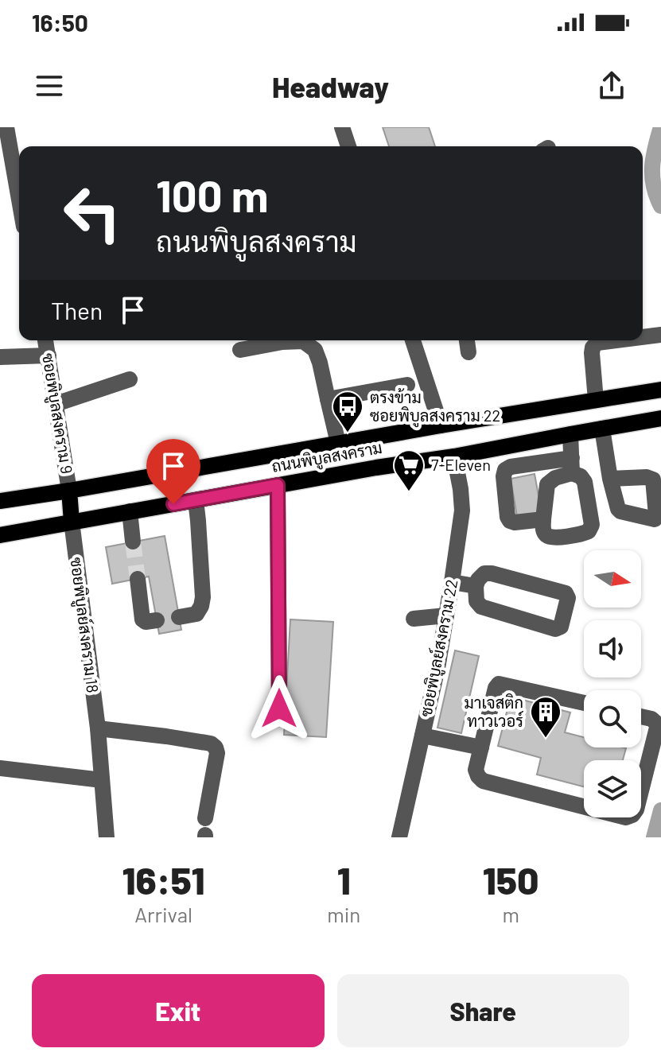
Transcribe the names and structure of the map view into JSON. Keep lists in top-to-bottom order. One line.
{"streets":{"main road":["ถนนพิบูลสงคราม"],"street":["ซอยพิบูลสงคราม 9","ซอยพิบูลย์สงคราม 18","ซอยพิบูลย์สงคราม 22"]},"crossings":[["ซอยพิบูลสงคราม 9","ถนนพิบูลสงคราม"],["ถนนพิบูลสงคราม","ซอยพิบูลย์สงคราม 18"],["ถนนพิบูลสงคราม","ซอยพิบูลย์สงคราม 22"]],"places":{"bus stop":["ตรงข้าม ซอยพิบูลสงคราม 22"],"supermarket":["7-Eleven"],"building":["มาเจสติก ทาวเวอร์"]},"north":"right","page":{"status":"16:50","header":"Headway","turn":["100 m","ถนนพิบูลสงคราม"],"then":"Then","eta":["16:51","Arrival","1","min","150","m"],"buttons":["Exit","Share"]}}
